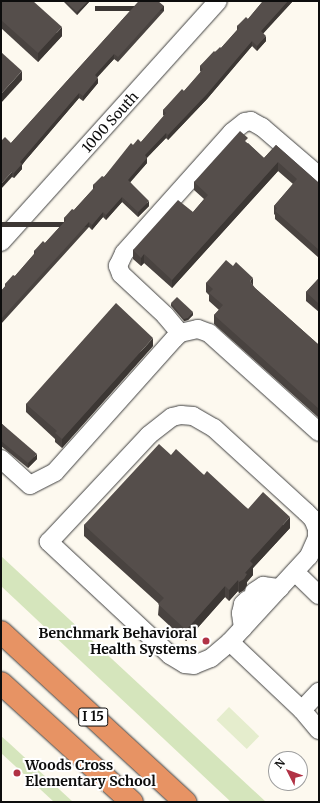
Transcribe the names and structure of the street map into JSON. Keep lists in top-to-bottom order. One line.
{"streets":{"highway":["I 15"],"street":["1000 South"]},"places":["Benchmark Behavioral Health Systems","Woods Cross Elementary School"],"north":"top left"}
